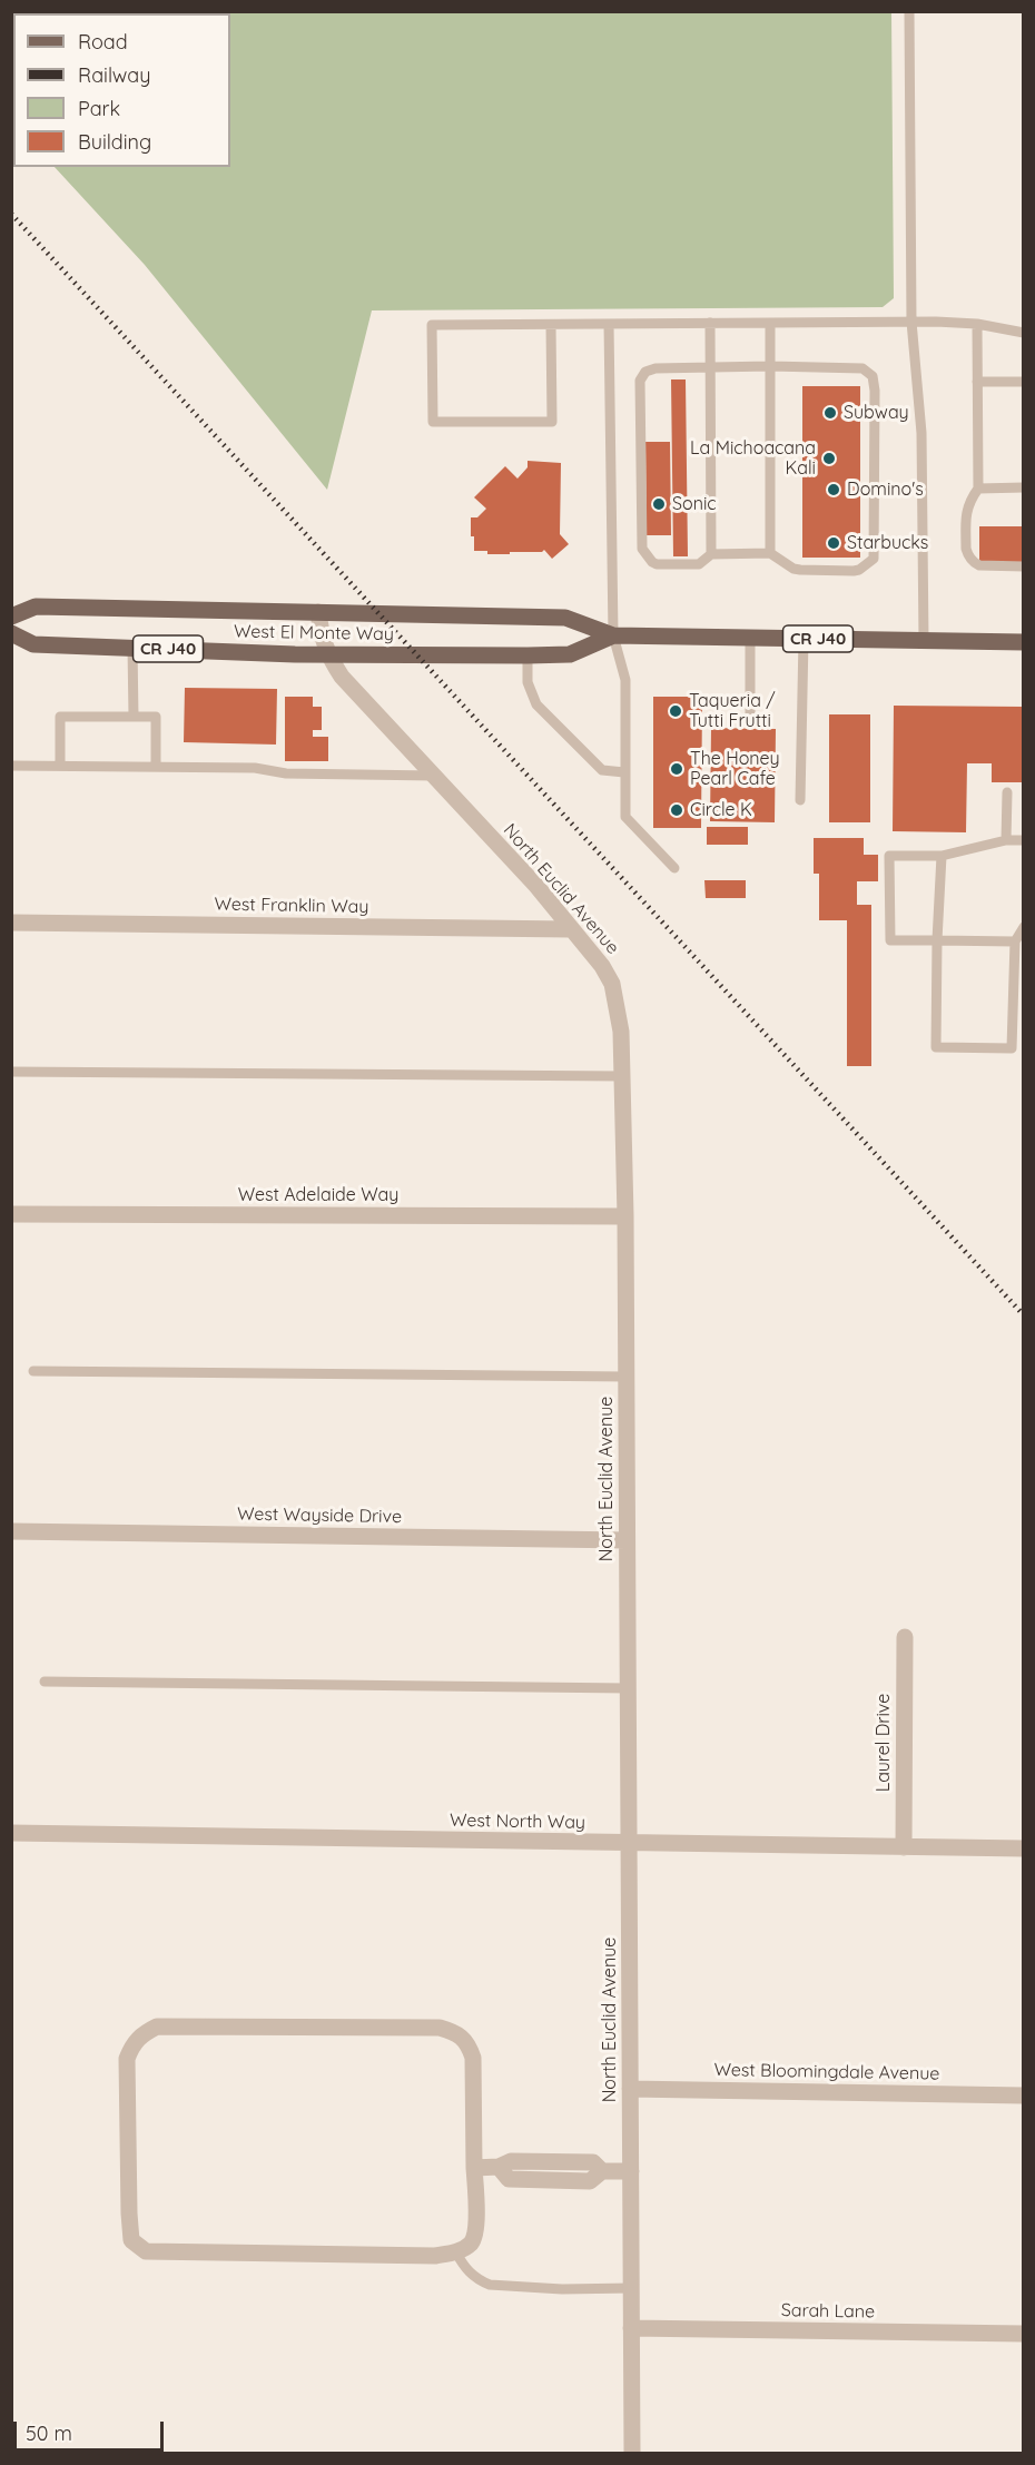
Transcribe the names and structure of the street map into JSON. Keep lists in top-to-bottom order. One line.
{"streets":{"main road":["West El Monte Way","CR J40"],"street":["North Euclid Avenue","West Franklin Way","West Adelaide Way","West Wayside Drive","Laurel Drive","West North Way","West Bloomingdale Avenue","Sarah Lane"]},"crossings":[["West El Monte Way","North Euclid Avenue"],["North Euclid Avenue","West Franklin Way"],["North Euclid Avenue","West Adelaide Way"],["North Euclid Avenue","West Wayside Drive"],["North Euclid Avenue","West North Way"],["North Euclid Avenue","West Bloomingdale Avenue"],["North Euclid Avenue","Sarah Lane"],["Laurel Drive","West North Way"]],"places":["Subway","La Michoacana Kali","Domino's","Sonic","Starbucks","Taqueria / Tutti Frutti","The Honey Pearl Cafe","Circle K"],"legend":["Road","Railway","Park","Building"],"scale_bar":"50 m"}
